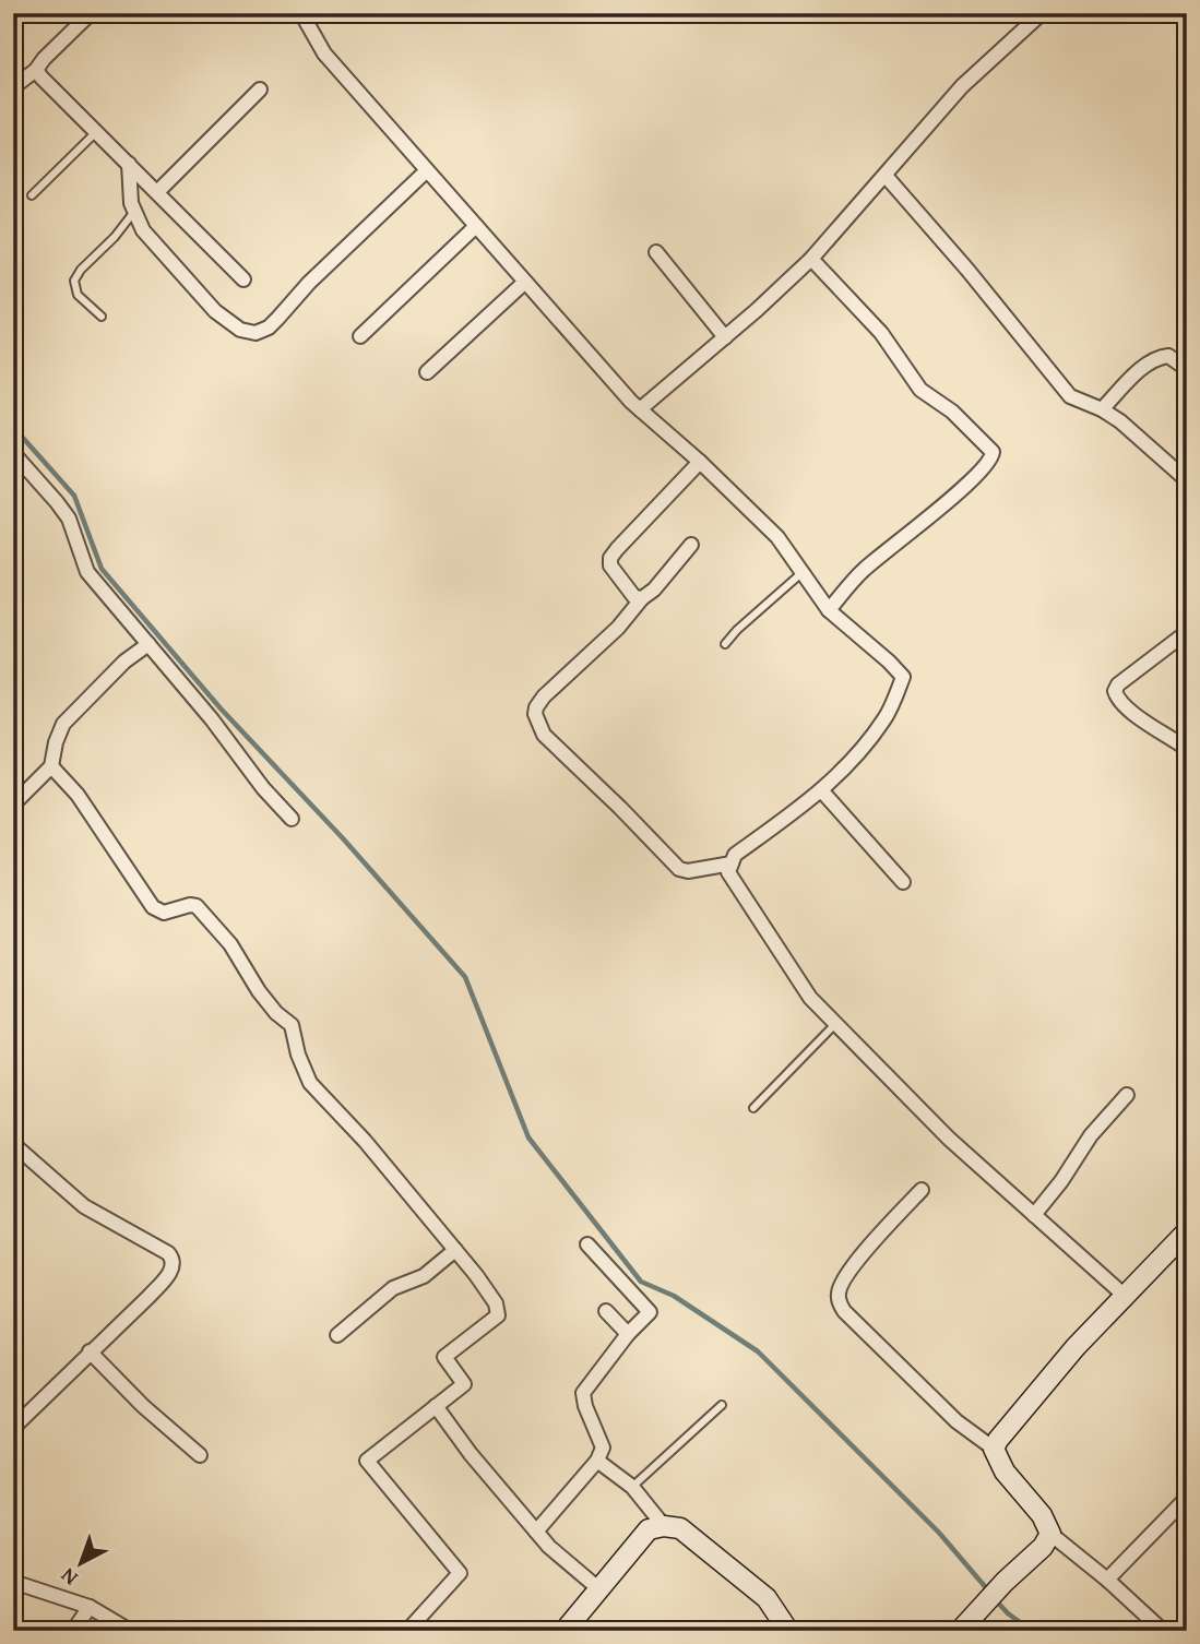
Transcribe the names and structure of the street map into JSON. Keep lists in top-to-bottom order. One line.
{"north":"bottom left"}
